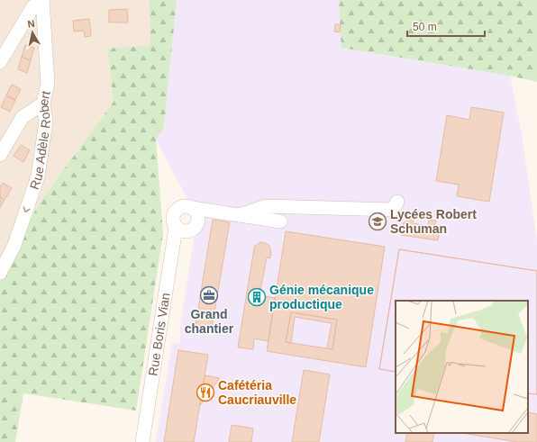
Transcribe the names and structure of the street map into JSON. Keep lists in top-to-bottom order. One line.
{"streets":{"street":["Rue Adèle Robert","Rue Boris Vian"]},"one_way":["Rue Adèle Robert"],"places":{"school or university":["Lycées Robert Schuman"],"office":["Grand chantier"],"building":["Génie mécanique productique"],"restaurant":["Cafétéria Caucriauville"]},"scale_bar":"50 m","north":"top"}
